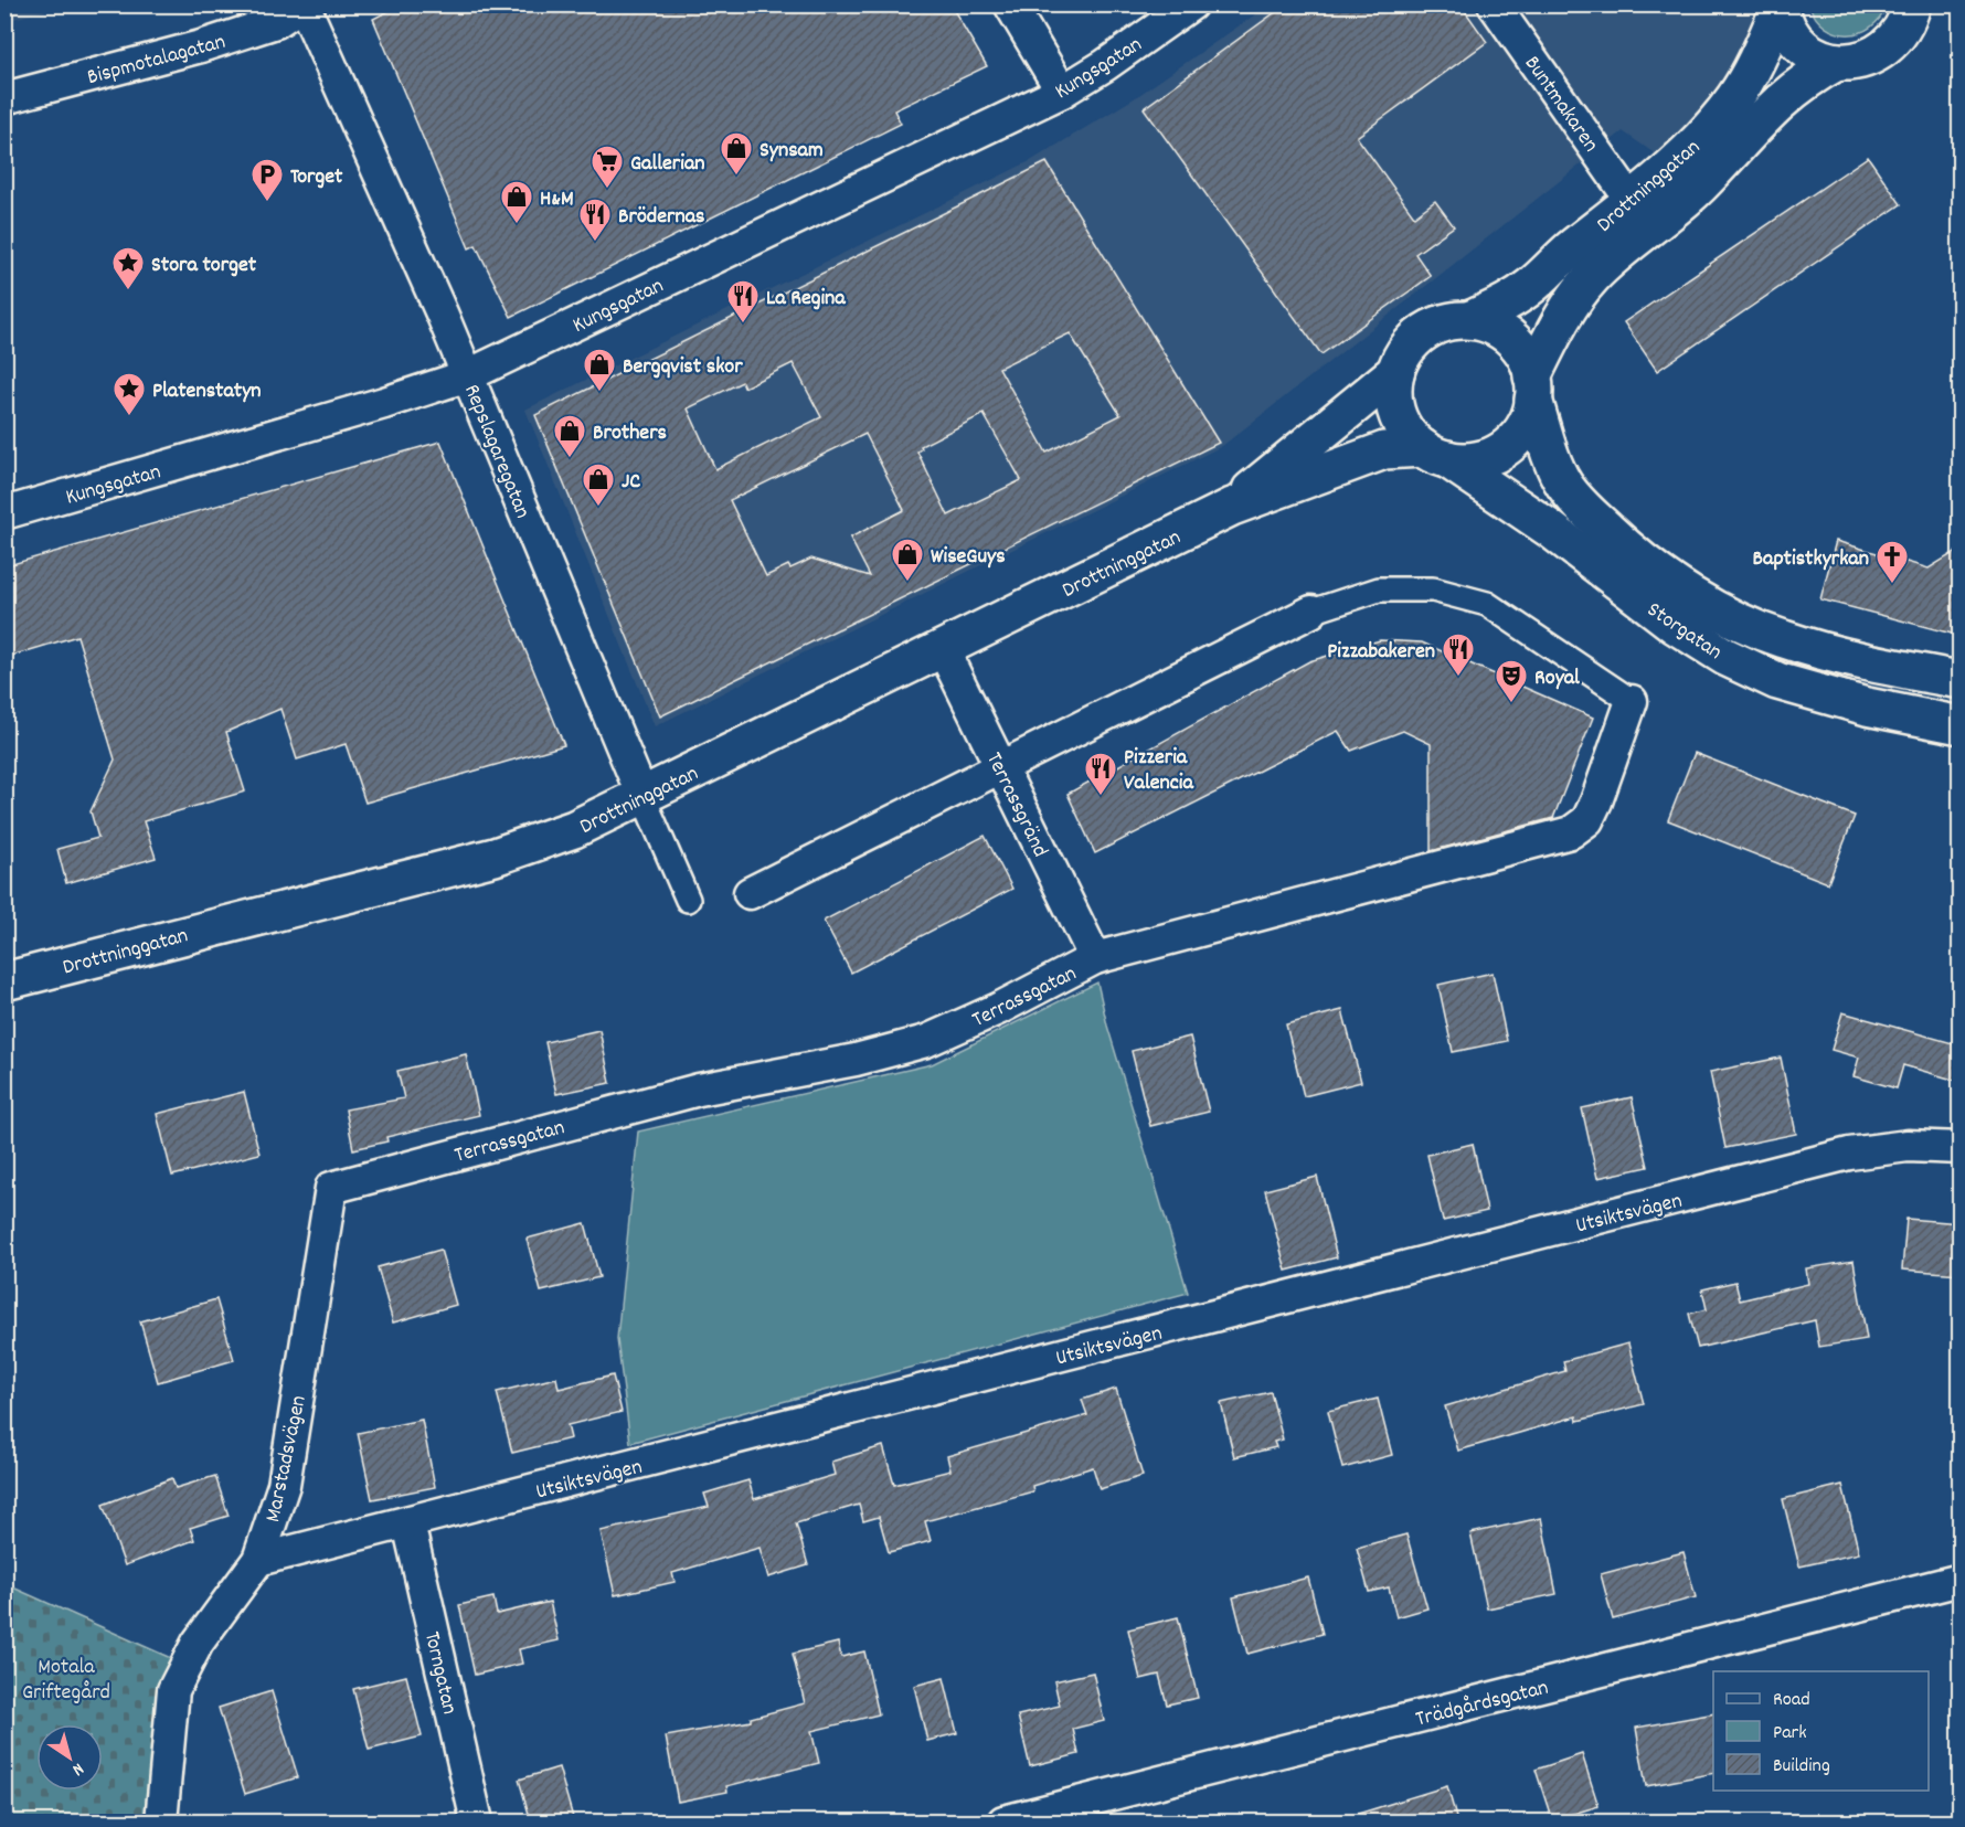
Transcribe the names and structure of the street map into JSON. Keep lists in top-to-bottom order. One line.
{"streets":{"main road":["Drottninggatan","Storgatan"],"street":["Bispmotalagatan","Kungsgatan","Buntmakaren","Repslagaregatan","Terrassgränd","Terrassgatan","Utsiktsvägen","Marstadsvägen","Torngatan","Trädgårdsgatan"]},"crossings":[["Bispmotalagatan","Repslagaregatan"],["Kungsgatan","Repslagaregatan"],["Buntmakaren","Drottninggatan"],["Drottninggatan","Repslagaregatan"],["Drottninggatan","Storgatan"],["Drottninggatan","Terrassgränd"],["Terrassgränd","Terrassgatan"],["Terrassgatan","Marstadsvägen"],["Utsiktsvägen","Marstadsvägen"],["Utsiktsvägen","Torngatan"]],"parks":["Motala Griftegård"],"places":{"shop":["Synsam","H&M","Bergqvist skor","Brothers","JC","WiseGuys"],"supermarket":["Gallerian"],"parking":["Torget"],"restaurant":["Brödernas","La Regina","Pizzabakeren","Pizzeria Valencia"],"place":["Stora torget","Platenstatyn"],"church":["Baptistkyrkan"],"theatre":["Royal"]},"legend":["Road","Park","Building"],"north":"bottom right"}
